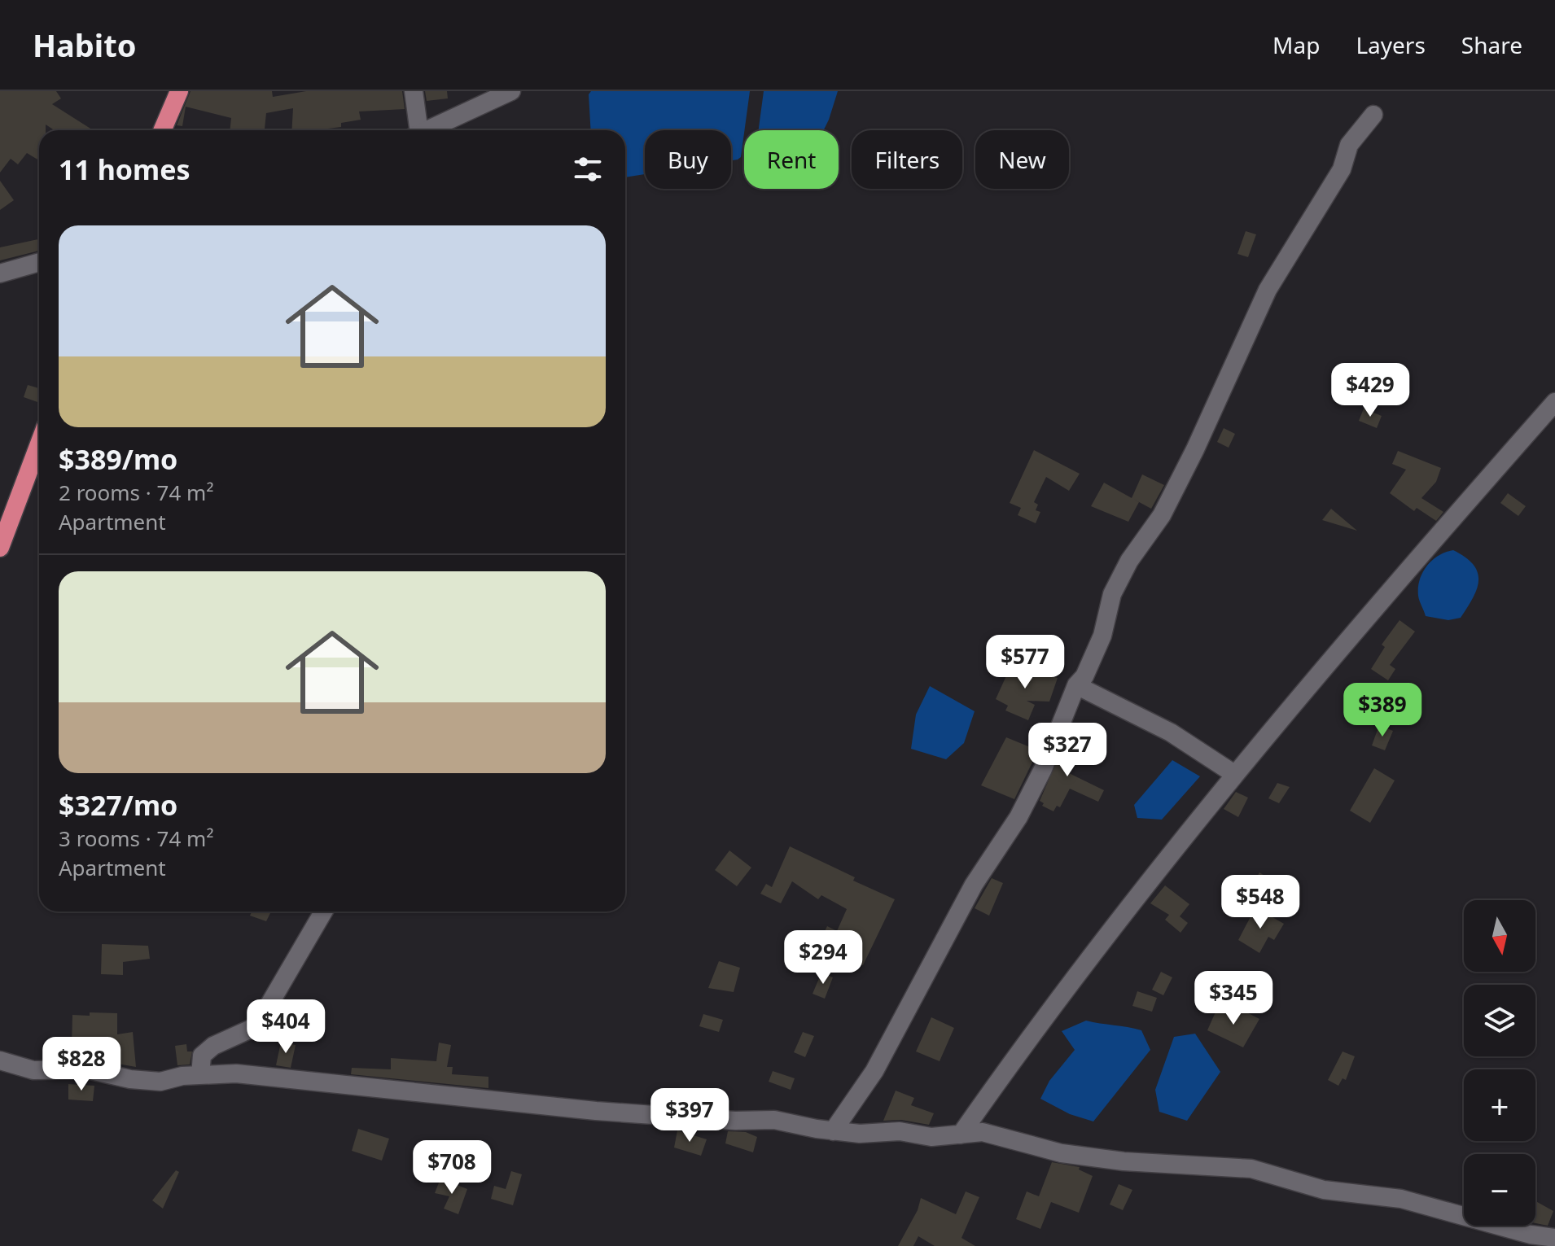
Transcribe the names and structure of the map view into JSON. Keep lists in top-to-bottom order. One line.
{"north":"bottom","page":{"header":"Habito","nav":["Map","Layers","Share"],"chip":["Buy","Rent","Filters","New"],"heading":"11 homes","list":[{"name":"$389/mo","note":"2 rooms · 74 m² · Apartment"},{"name":"$327/mo","note":"3 rooms · 74 m² · Apartment"}],"price":["$429","$577","$389","$327","$548","$294","$345","$404","$828","$397","$708"],"map_buttons":["+","−"]}}
